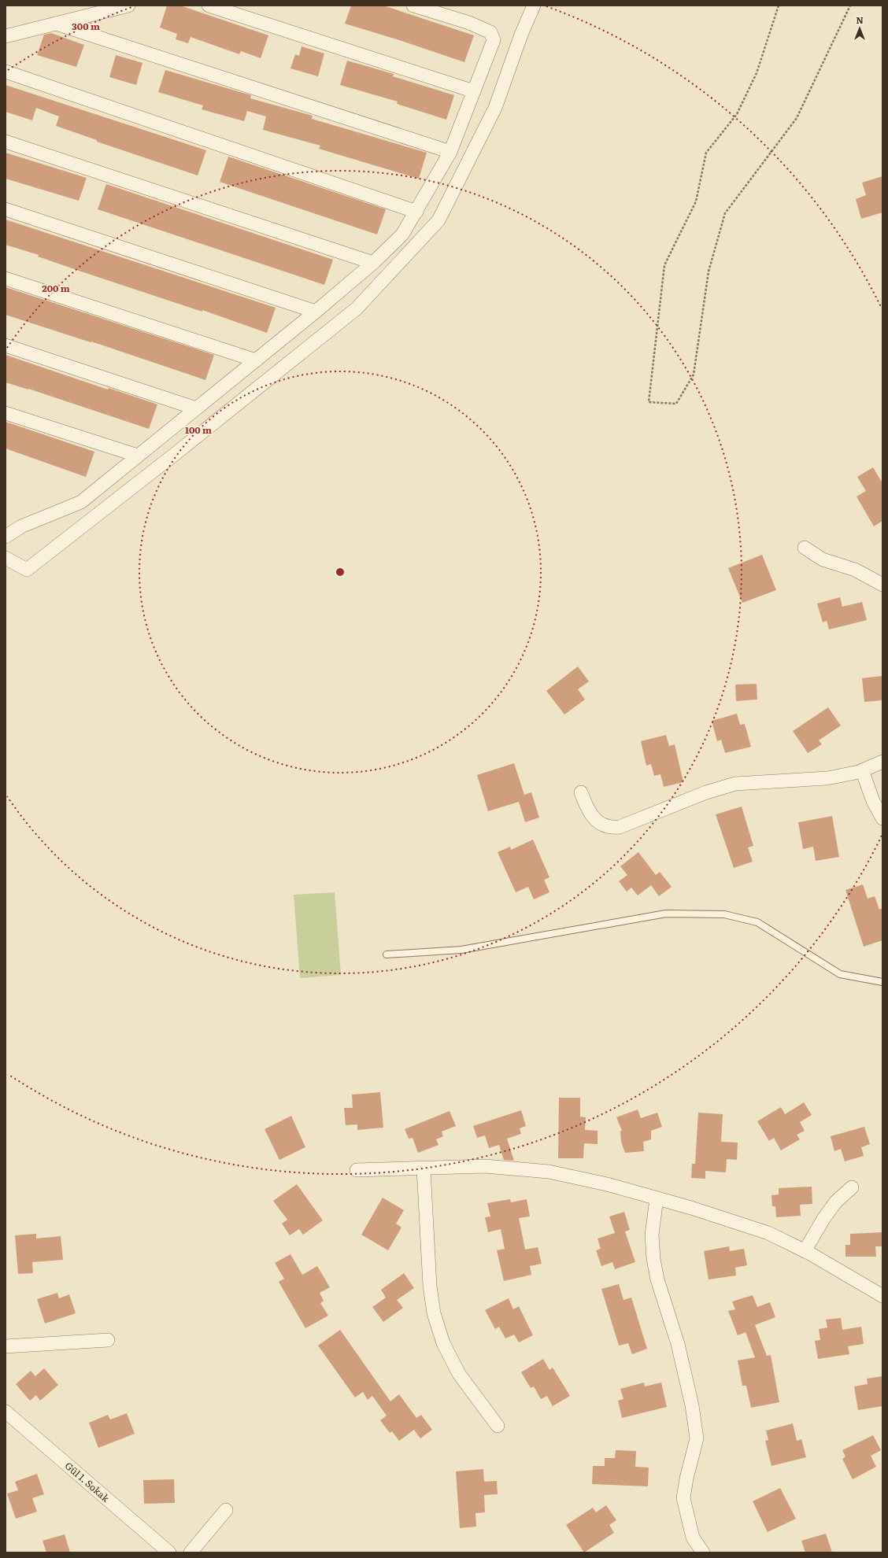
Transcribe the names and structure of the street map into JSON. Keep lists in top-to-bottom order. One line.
{"streets":{"street":["Gül 1. Sokak"]},"north":"top","rings":["300 m","200 m","100 m"]}
